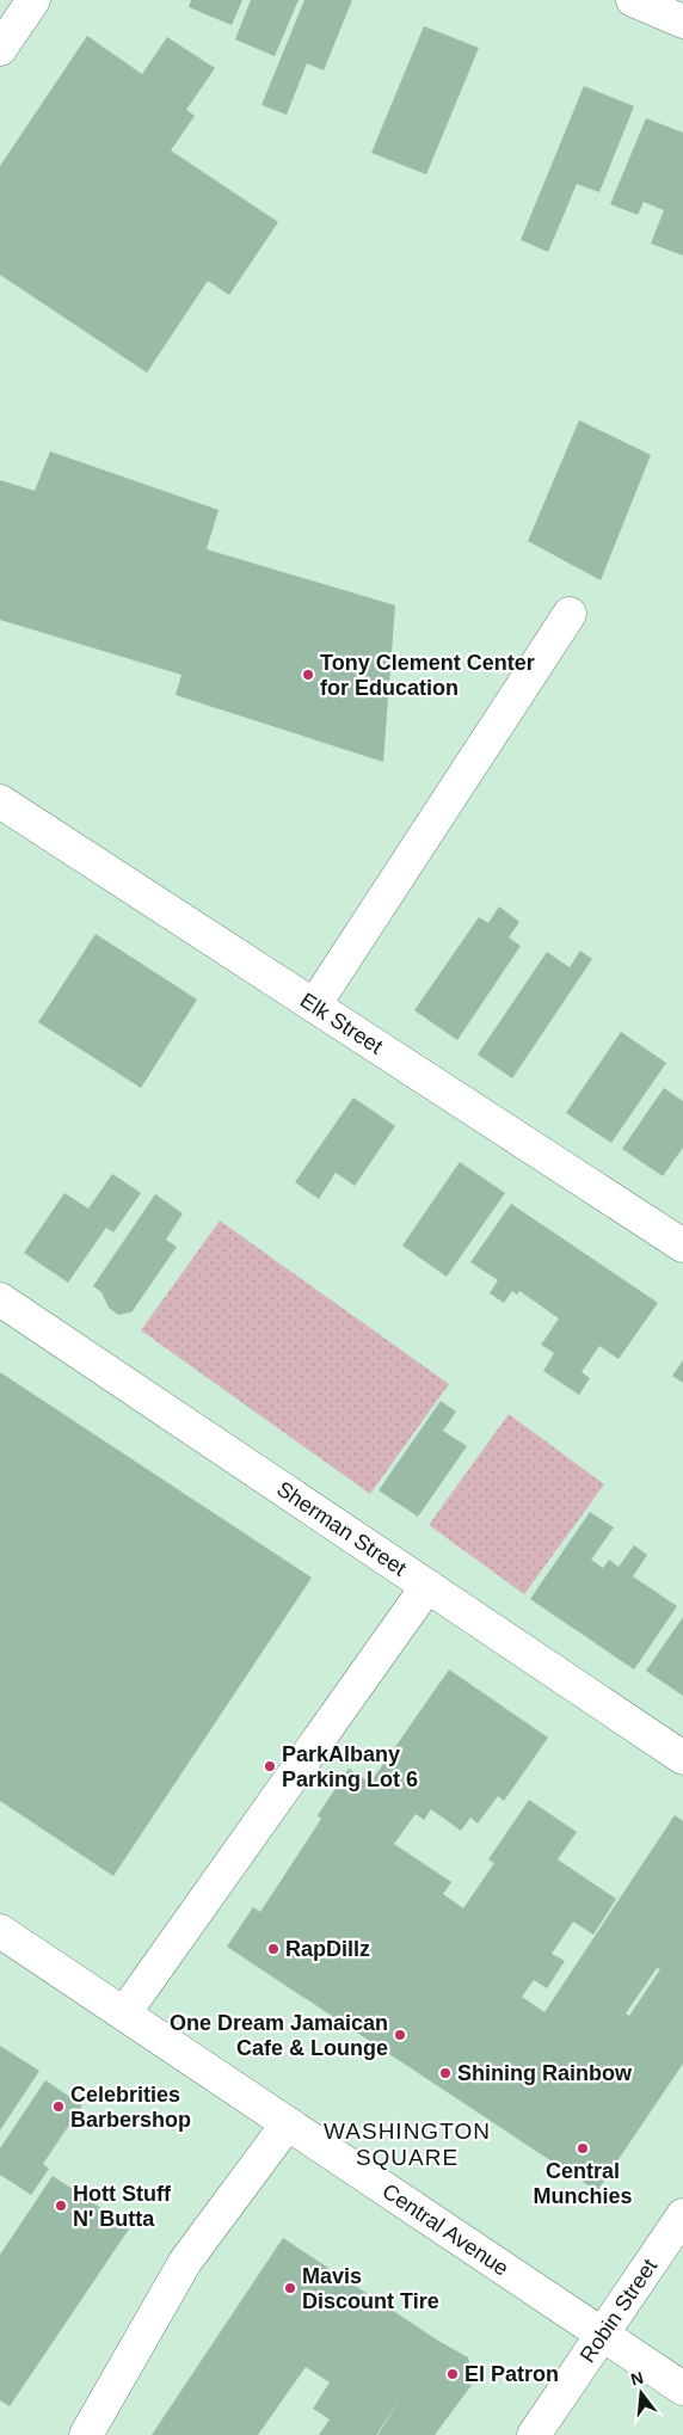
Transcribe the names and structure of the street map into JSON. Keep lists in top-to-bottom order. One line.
{"streets":{"street":["Elk Street","Sherman Street","Central Avenue","Robin Street"]},"crossings":[["Central Avenue","Robin Street"]],"districts":["WASHINGTON SQUARE"],"places":["Tony Clement Center for Education","ParkAlbany Parking Lot 6","RapDillz","One Dream Jamaican Cafe & Lounge","Shining Rainbow","Celebrities Barbershop","Central Munchies","Hott Stuff N' Butta","Mavis Discount Tire","El Patron"],"north":"top"}
